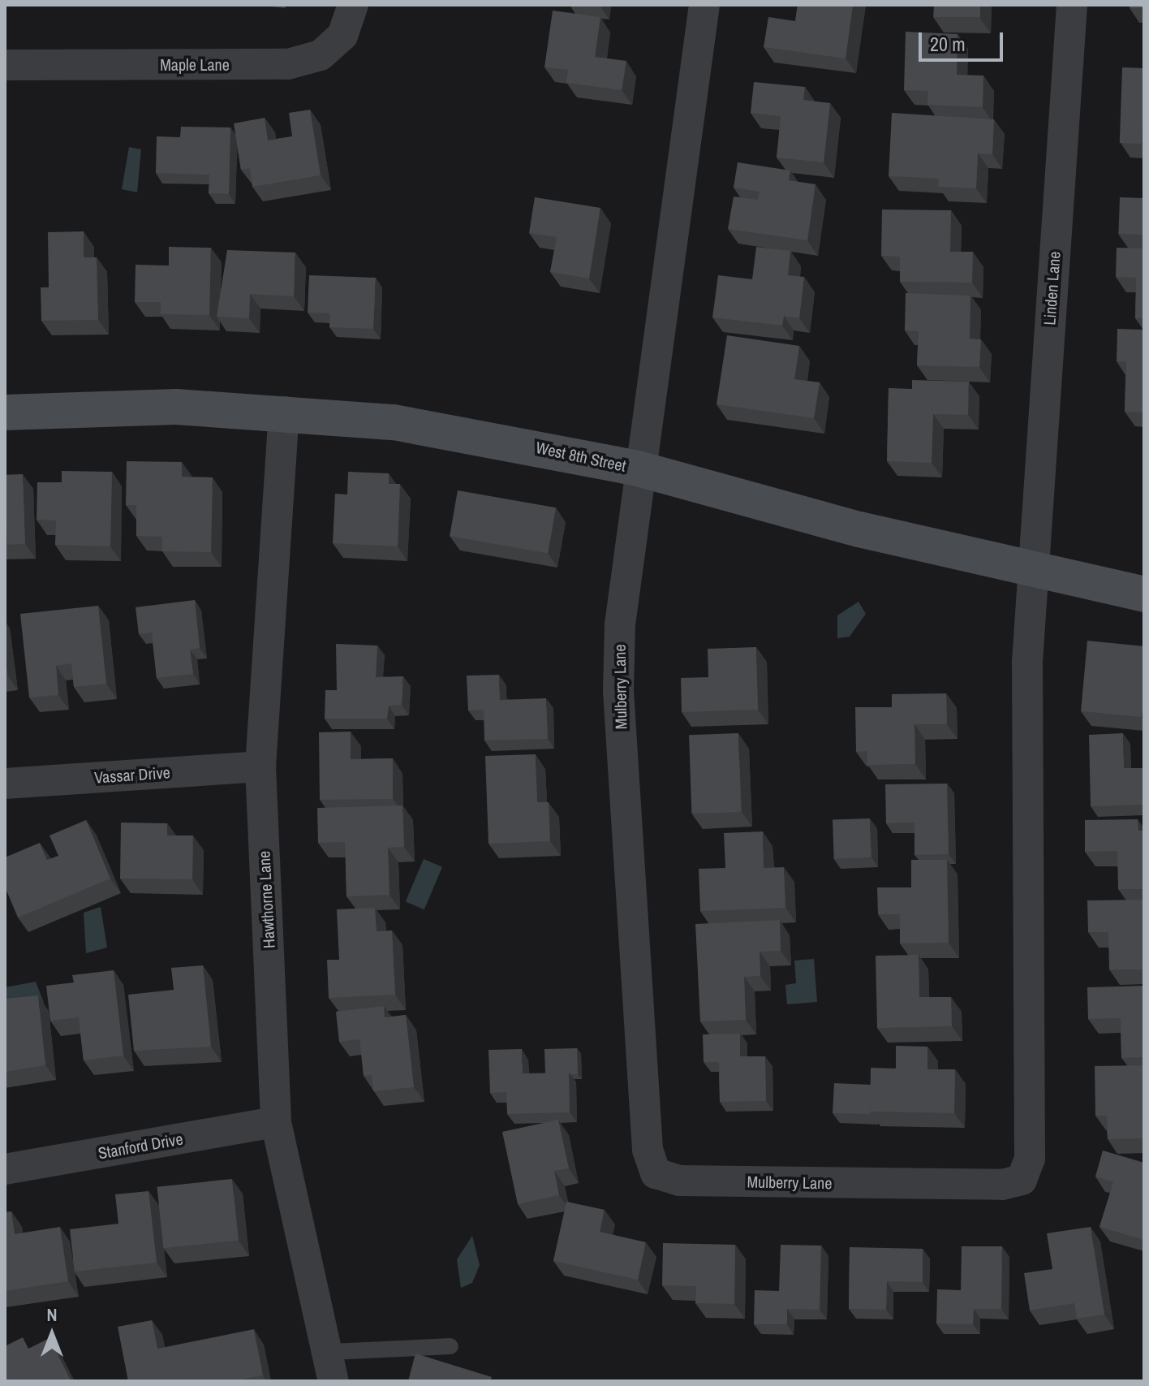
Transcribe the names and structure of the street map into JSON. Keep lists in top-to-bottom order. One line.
{"streets":{"street":["Maple Lane","Linden Lane","West 8th Street","Mulberry Lane","Vassar Drive","Hawthorne Lane","Stanford Drive"]},"crossings":[["Linden Lane","West 8th Street"],["Linden Lane","Mulberry Lane"],["West 8th Street","Mulberry Lane"],["West 8th Street","Hawthorne Lane"],["Vassar Drive","Hawthorne Lane"],["Hawthorne Lane","Stanford Drive"]],"scale_bar":"20 m","north":"top"}
